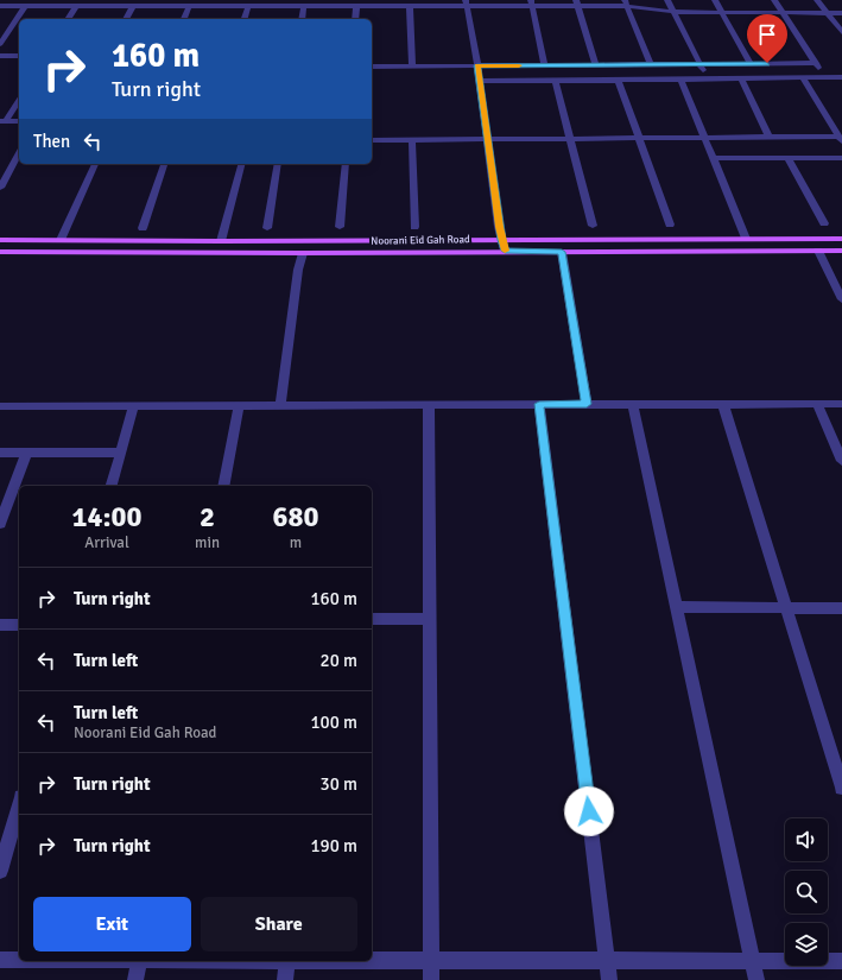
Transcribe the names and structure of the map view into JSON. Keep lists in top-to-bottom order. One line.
{"streets":{"main road":["Noorani Eid Gah Road"]},"page":{"turn":["160 m","Turn right"],"then":"Then","eta":["14:00","Arrival","2","min","680","m"],"list":[{"name":"Turn right","value":"160 m"},{"name":"Turn left","value":"20 m"},{"name":"Turn left","note":"Noorani Eid Gah Road","value":"100 m"},{"name":"Turn right","value":"30 m"},{"name":"Turn right","value":"190 m"}],"buttons":["Exit","Share"]}}
